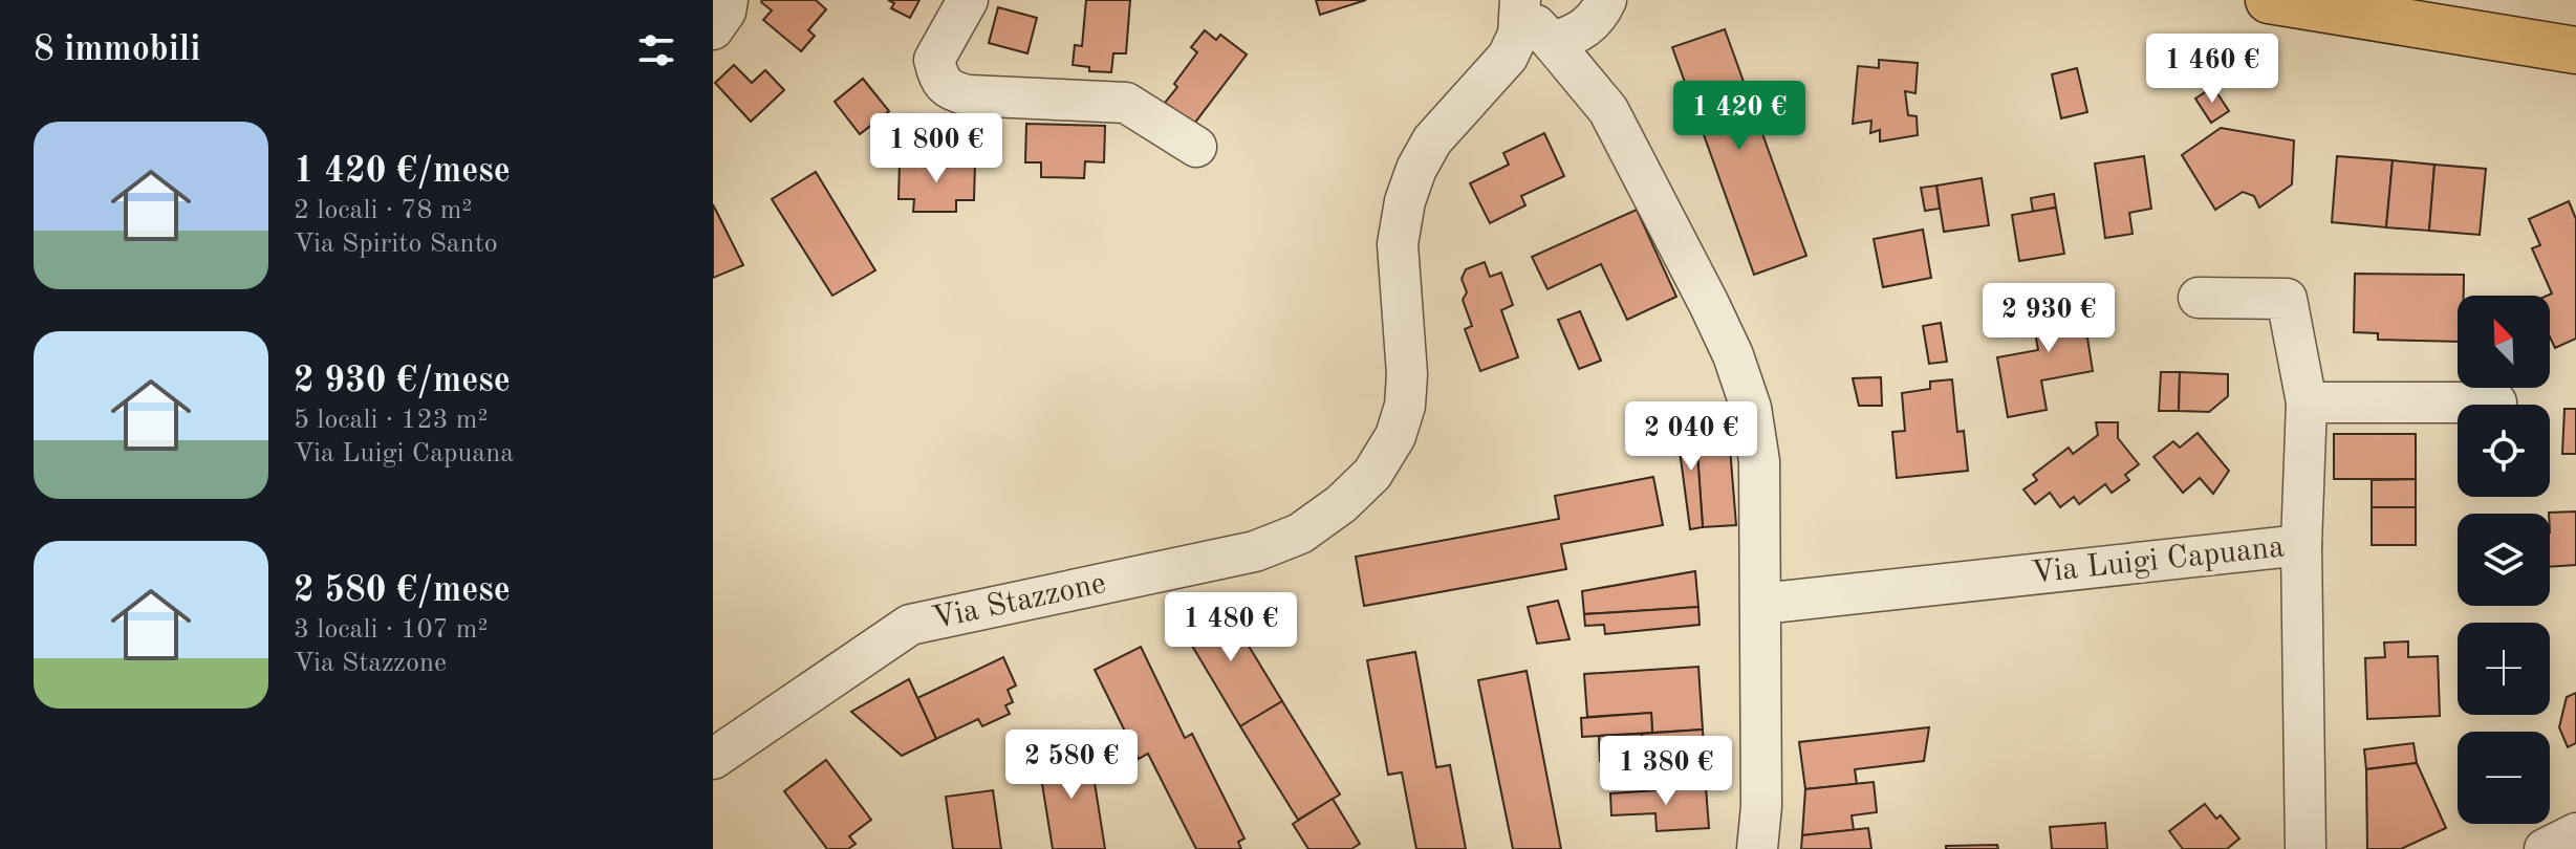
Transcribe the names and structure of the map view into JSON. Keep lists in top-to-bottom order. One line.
{"streets":{"street":["Via Luigi Capuana","Via Stazzone"]},"north":"top left","page":{"heading":"8 immobili","price":["1 460 €","1 420 €","1 800 €","2 930 €","2 040 €","1 480 €","2 580 €","1 380 €"],"list":[{"name":"1 420 €/mese","note":"2 locali · 78 m² · Via Spirito Santo"},{"name":"2 930 €/mese","note":"5 locali · 123 m² · Via Luigi Capuana"},{"name":"2 580 €/mese","note":"3 locali · 107 m² · Via Stazzone"}],"map_buttons":["+","−"]}}
